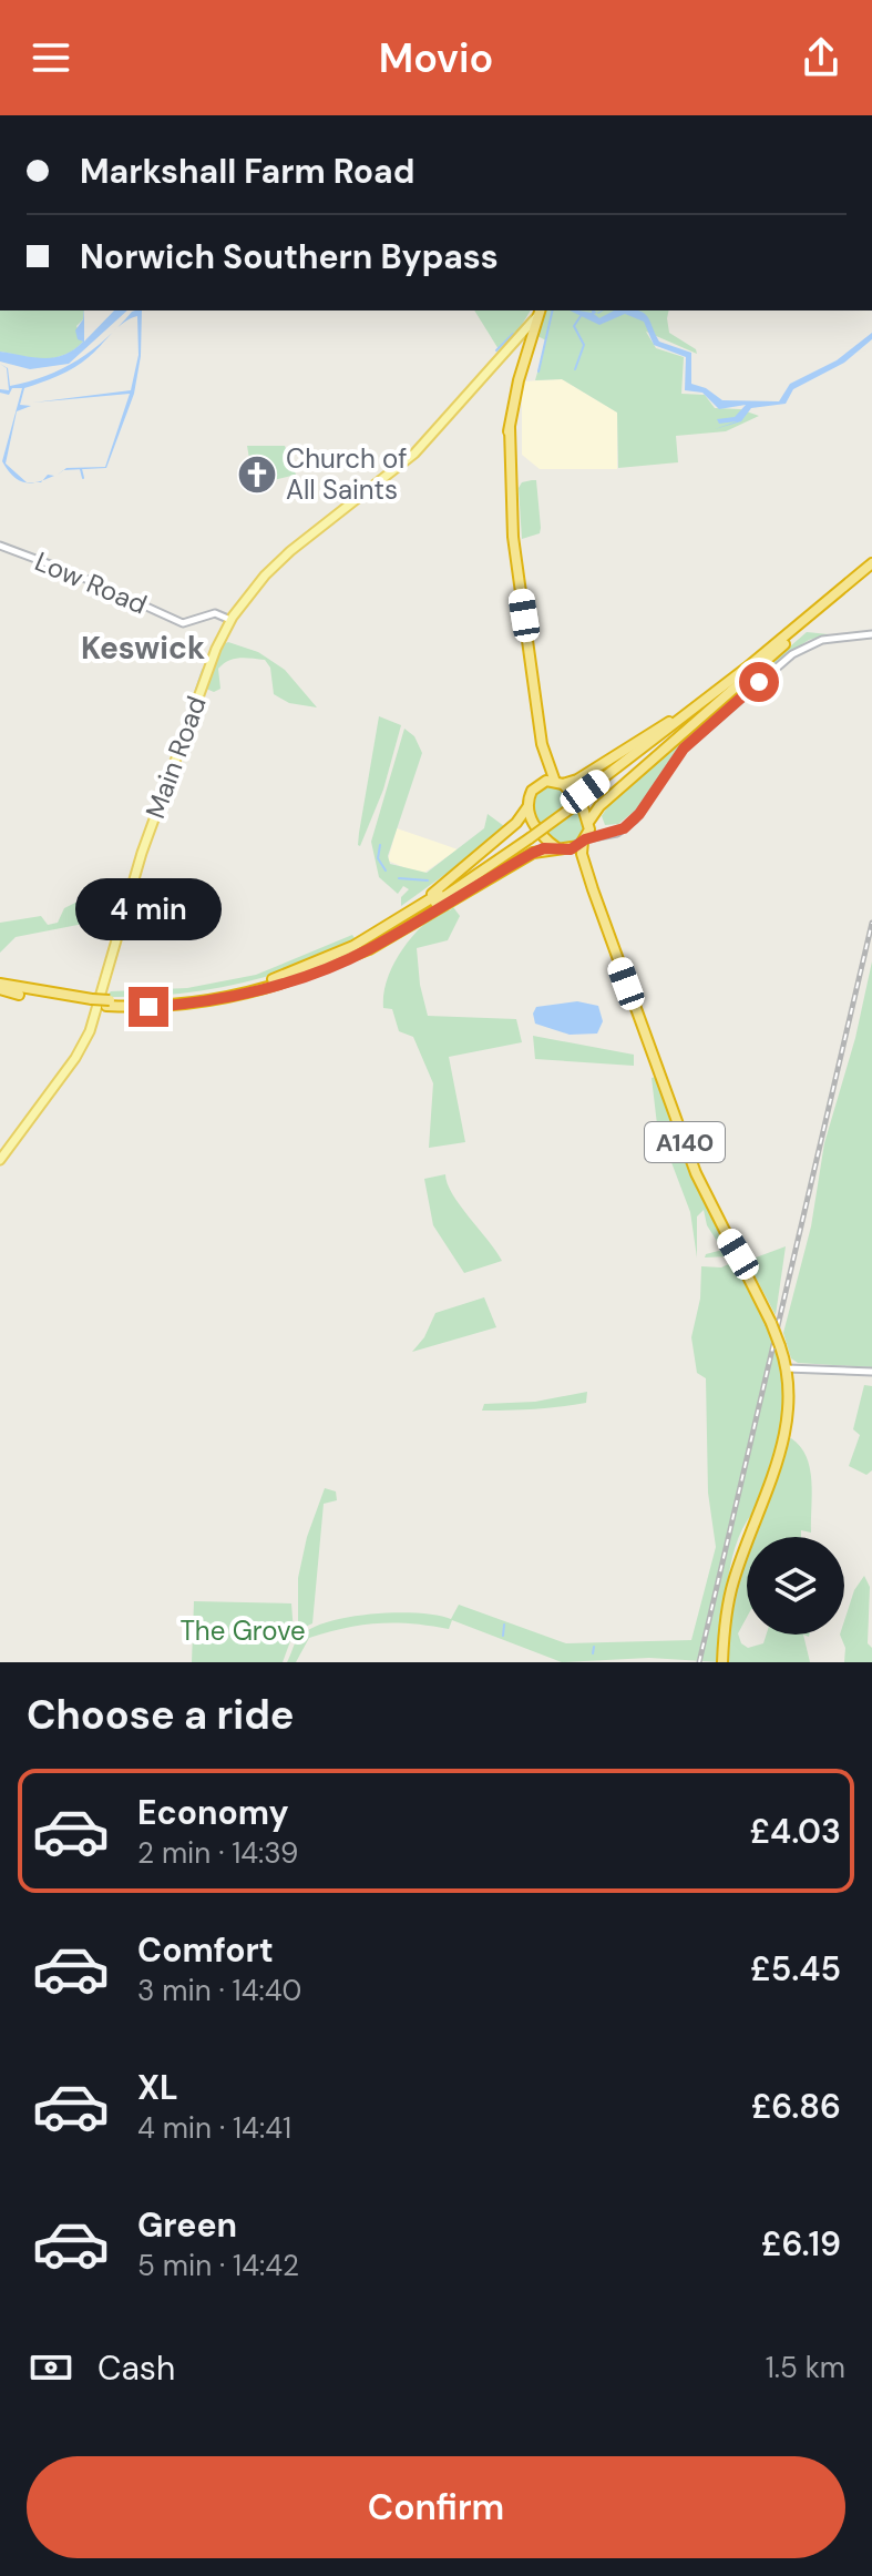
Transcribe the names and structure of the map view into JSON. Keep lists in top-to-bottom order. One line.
{"streets":{"highway":["A140"],"main road":["Main Road"],"street":["Low Road"]},"crossings":[["Low Road","Main Road"]],"districts":["Keswick"],"parks":["The Grove"],"places":{"church":["Church of All Saints"]},"page":{"header":"Movio","banner":["Markshall Farm Road","Norwich Southern Bypass"],"bubble":"4 min","heading":"Choose a ride","list":[{"name":"Economy","note":"2 min · 14:39","value":"£4.03"},{"name":"Comfort","note":"3 min · 14:40","value":"£5.45"},{"name":"XL","note":"4 min · 14:41","value":"£6.86"},{"name":"Green","note":"5 min · 14:42","value":"£6.19"}],"pay":["Cash","1.5 km"],"buttons":"Confirm"}}
